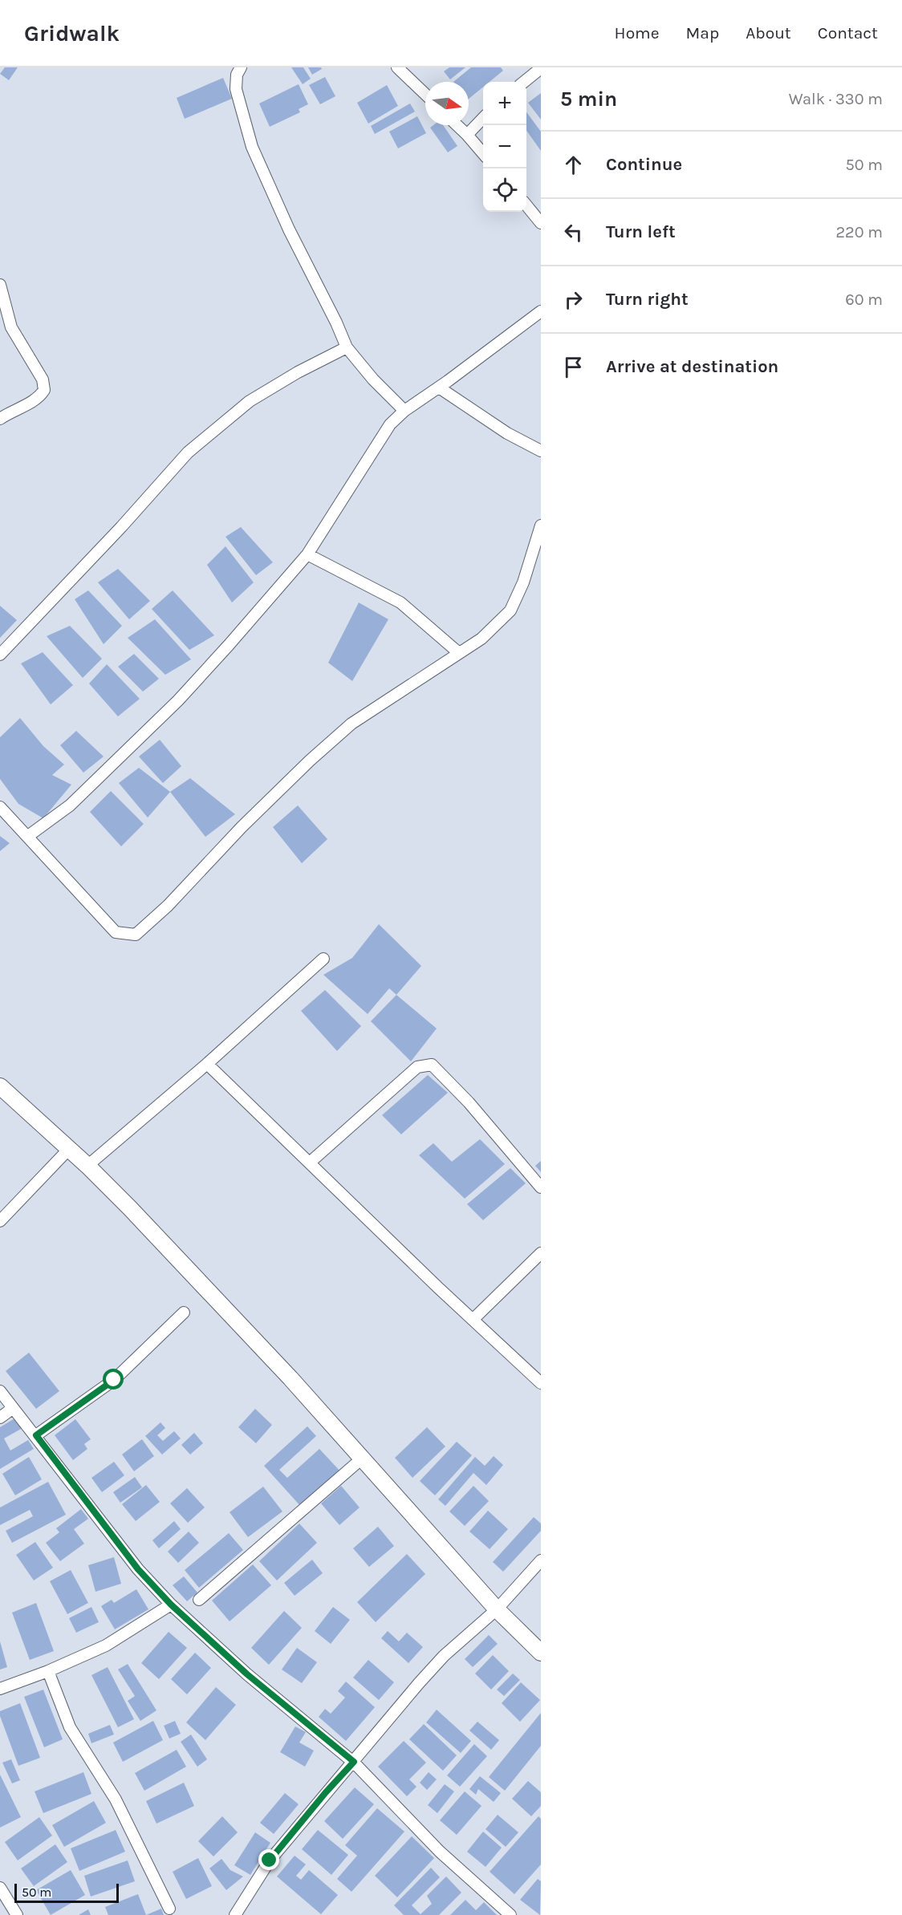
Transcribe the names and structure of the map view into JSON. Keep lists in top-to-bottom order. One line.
{"scale_bar":"50 m","north":"right","page":{"header":"Gridwalk","nav":["Home","Map","About","Contact"],"heading":["5 min","Walk · 330 m"],"map_buttons":["+","−"],"list":[["Continue","50 m"],["Turn left","220 m"],["Turn right","60 m"],"Arrive at destination"],"scale":"50 m"}}
